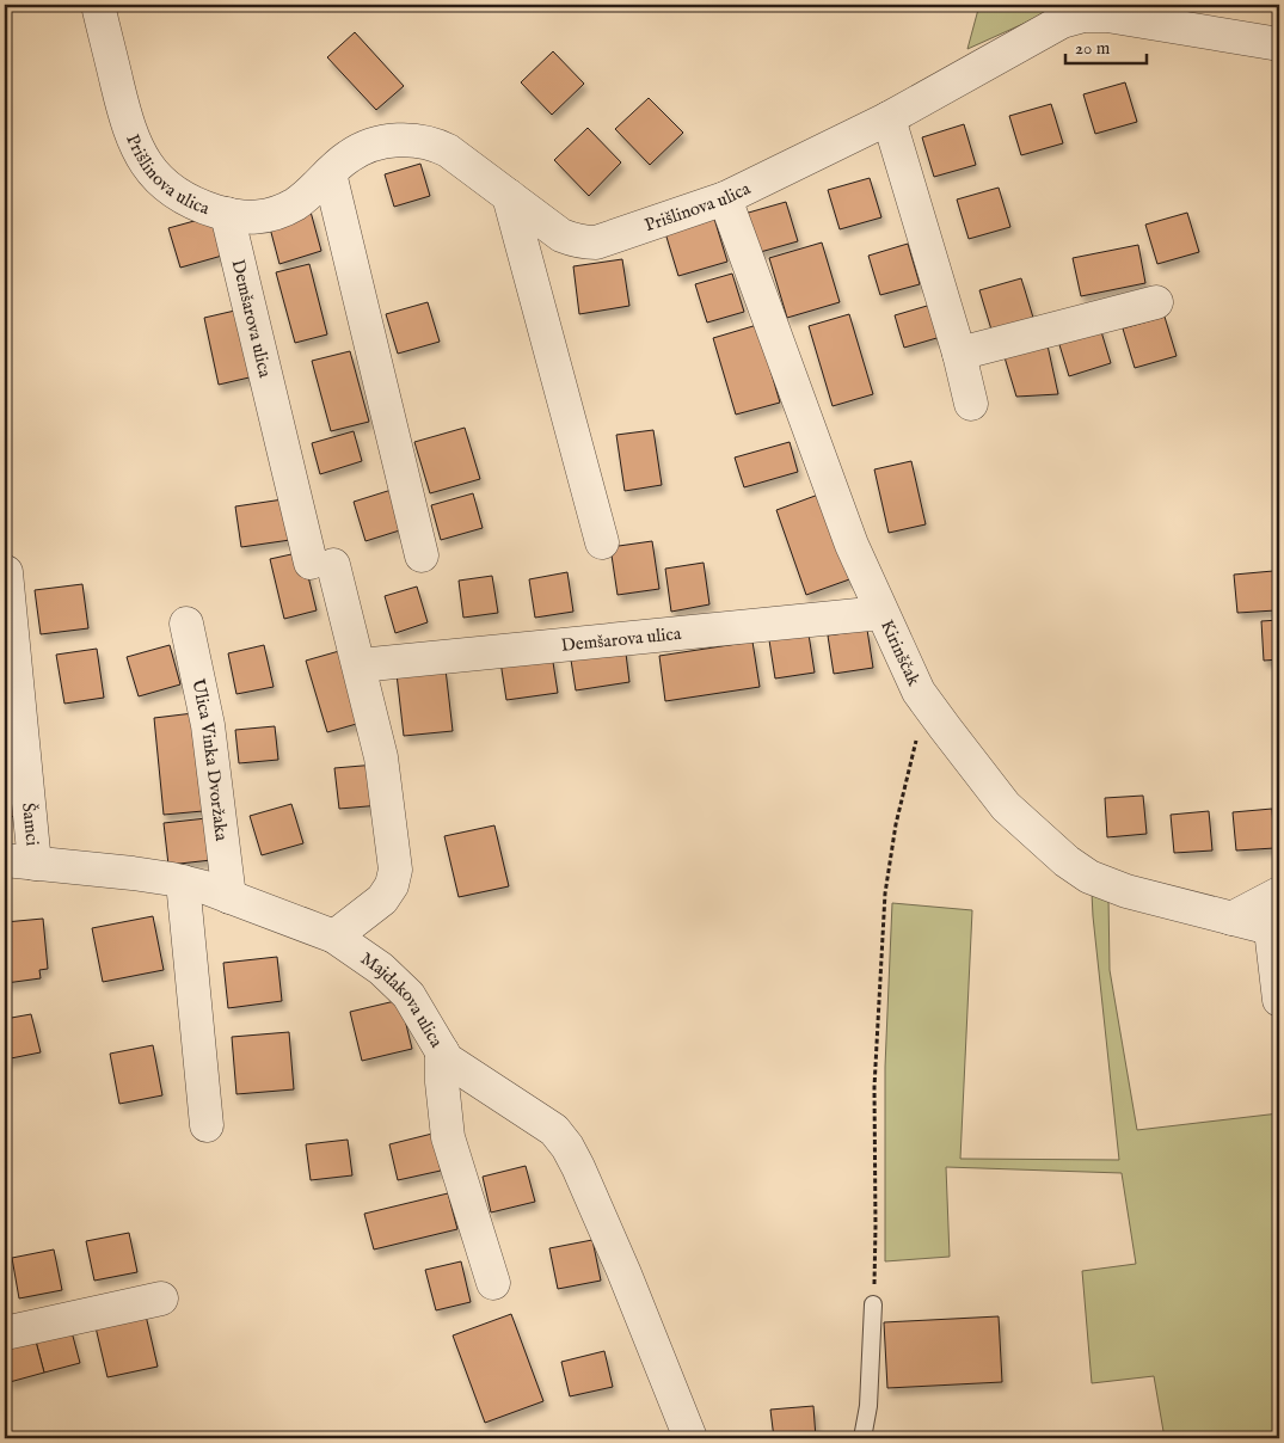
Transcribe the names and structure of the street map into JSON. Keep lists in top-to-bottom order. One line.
{"streets":{"street":["Prišlinova ulica","Demšarova ulica","Kirinščak","Ulica Vinka Dvoržaka","Šamci","Majdakova ulica"]},"crossings":[["Prišlinova ulica","Demšarova ulica"],["Prišlinova ulica","Kirinščak"],["Demšarova ulica","Kirinščak"],["Demšarova ulica","Majdakova ulica"],["Ulica Vinka Dvoržaka","Majdakova ulica"],["Šamci","Majdakova ulica"]],"scale_bar":"20 m"}
